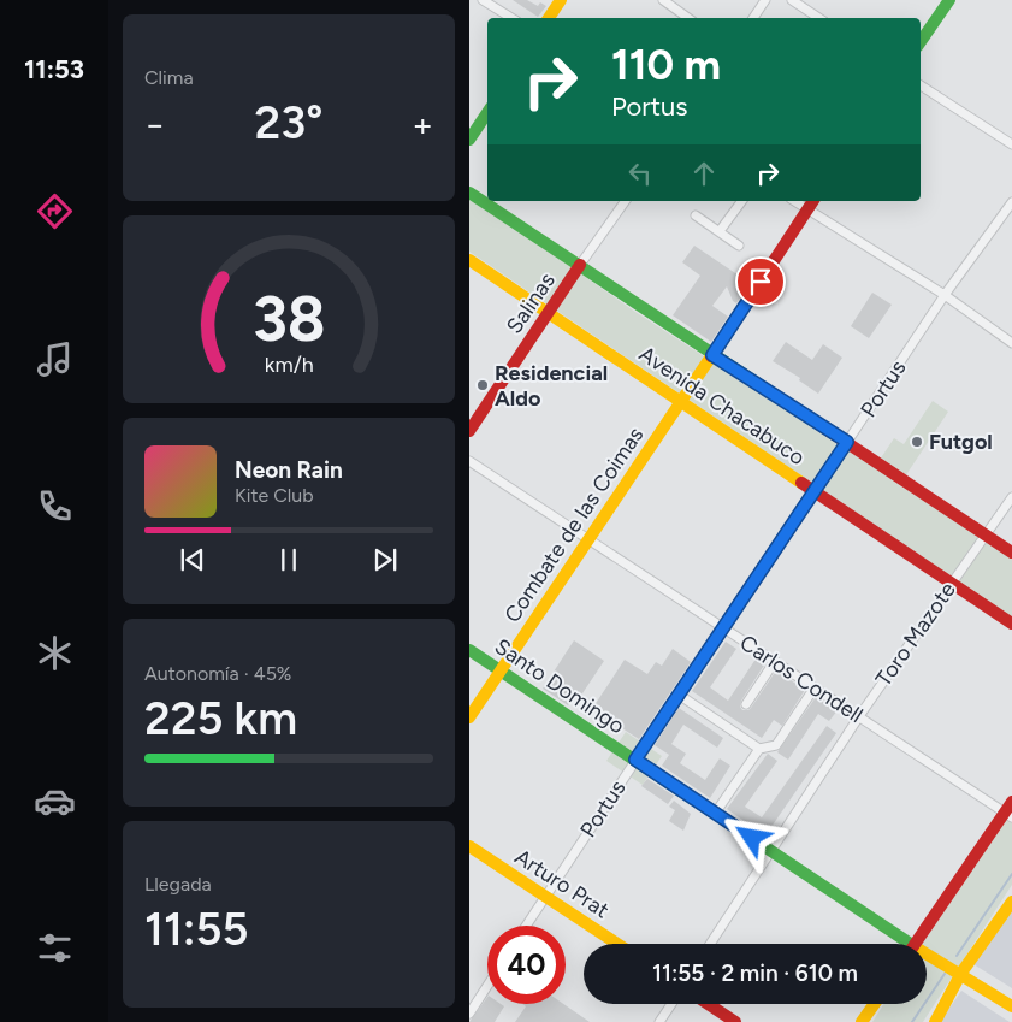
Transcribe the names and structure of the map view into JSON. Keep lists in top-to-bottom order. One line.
{"streets":{"main road":["Salinas","Avenida Chacabuco","Combate de las Coimas","Santo Domingo","Arturo Prat"],"street":["Portus","Toro Mazote","Carlos Condell"]},"crossings":[["Salinas","Avenida Chacabuco"],["Portus","Avenida Chacabuco"],["Portus","Carlos Condell"],["Portus","Santo Domingo"],["Portus","Arturo Prat"],["Avenida Chacabuco","Combate de las Coimas"],["Avenida Chacabuco","Toro Mazote"],["Combate de las Coimas","Carlos Condell"],["Combate de las Coimas","Santo Domingo"],["Toro Mazote","Carlos Condell"],["Toro Mazote","Santo Domingo"]],"places":["Residencial Aldo","Futgol"],"page":{"tabs":"11:53","tile":["Clima",["Autonomía · 45%","225 km"],["Llegada","11:55"]],"turn":["110 m","Portus"],"heat":["−","23°","+"],"song":["Neon Rain","Kite Club"],"limit":"40","trip":"11:55 · 2 min · 610 m","gauge":["38","km/h"]}}
